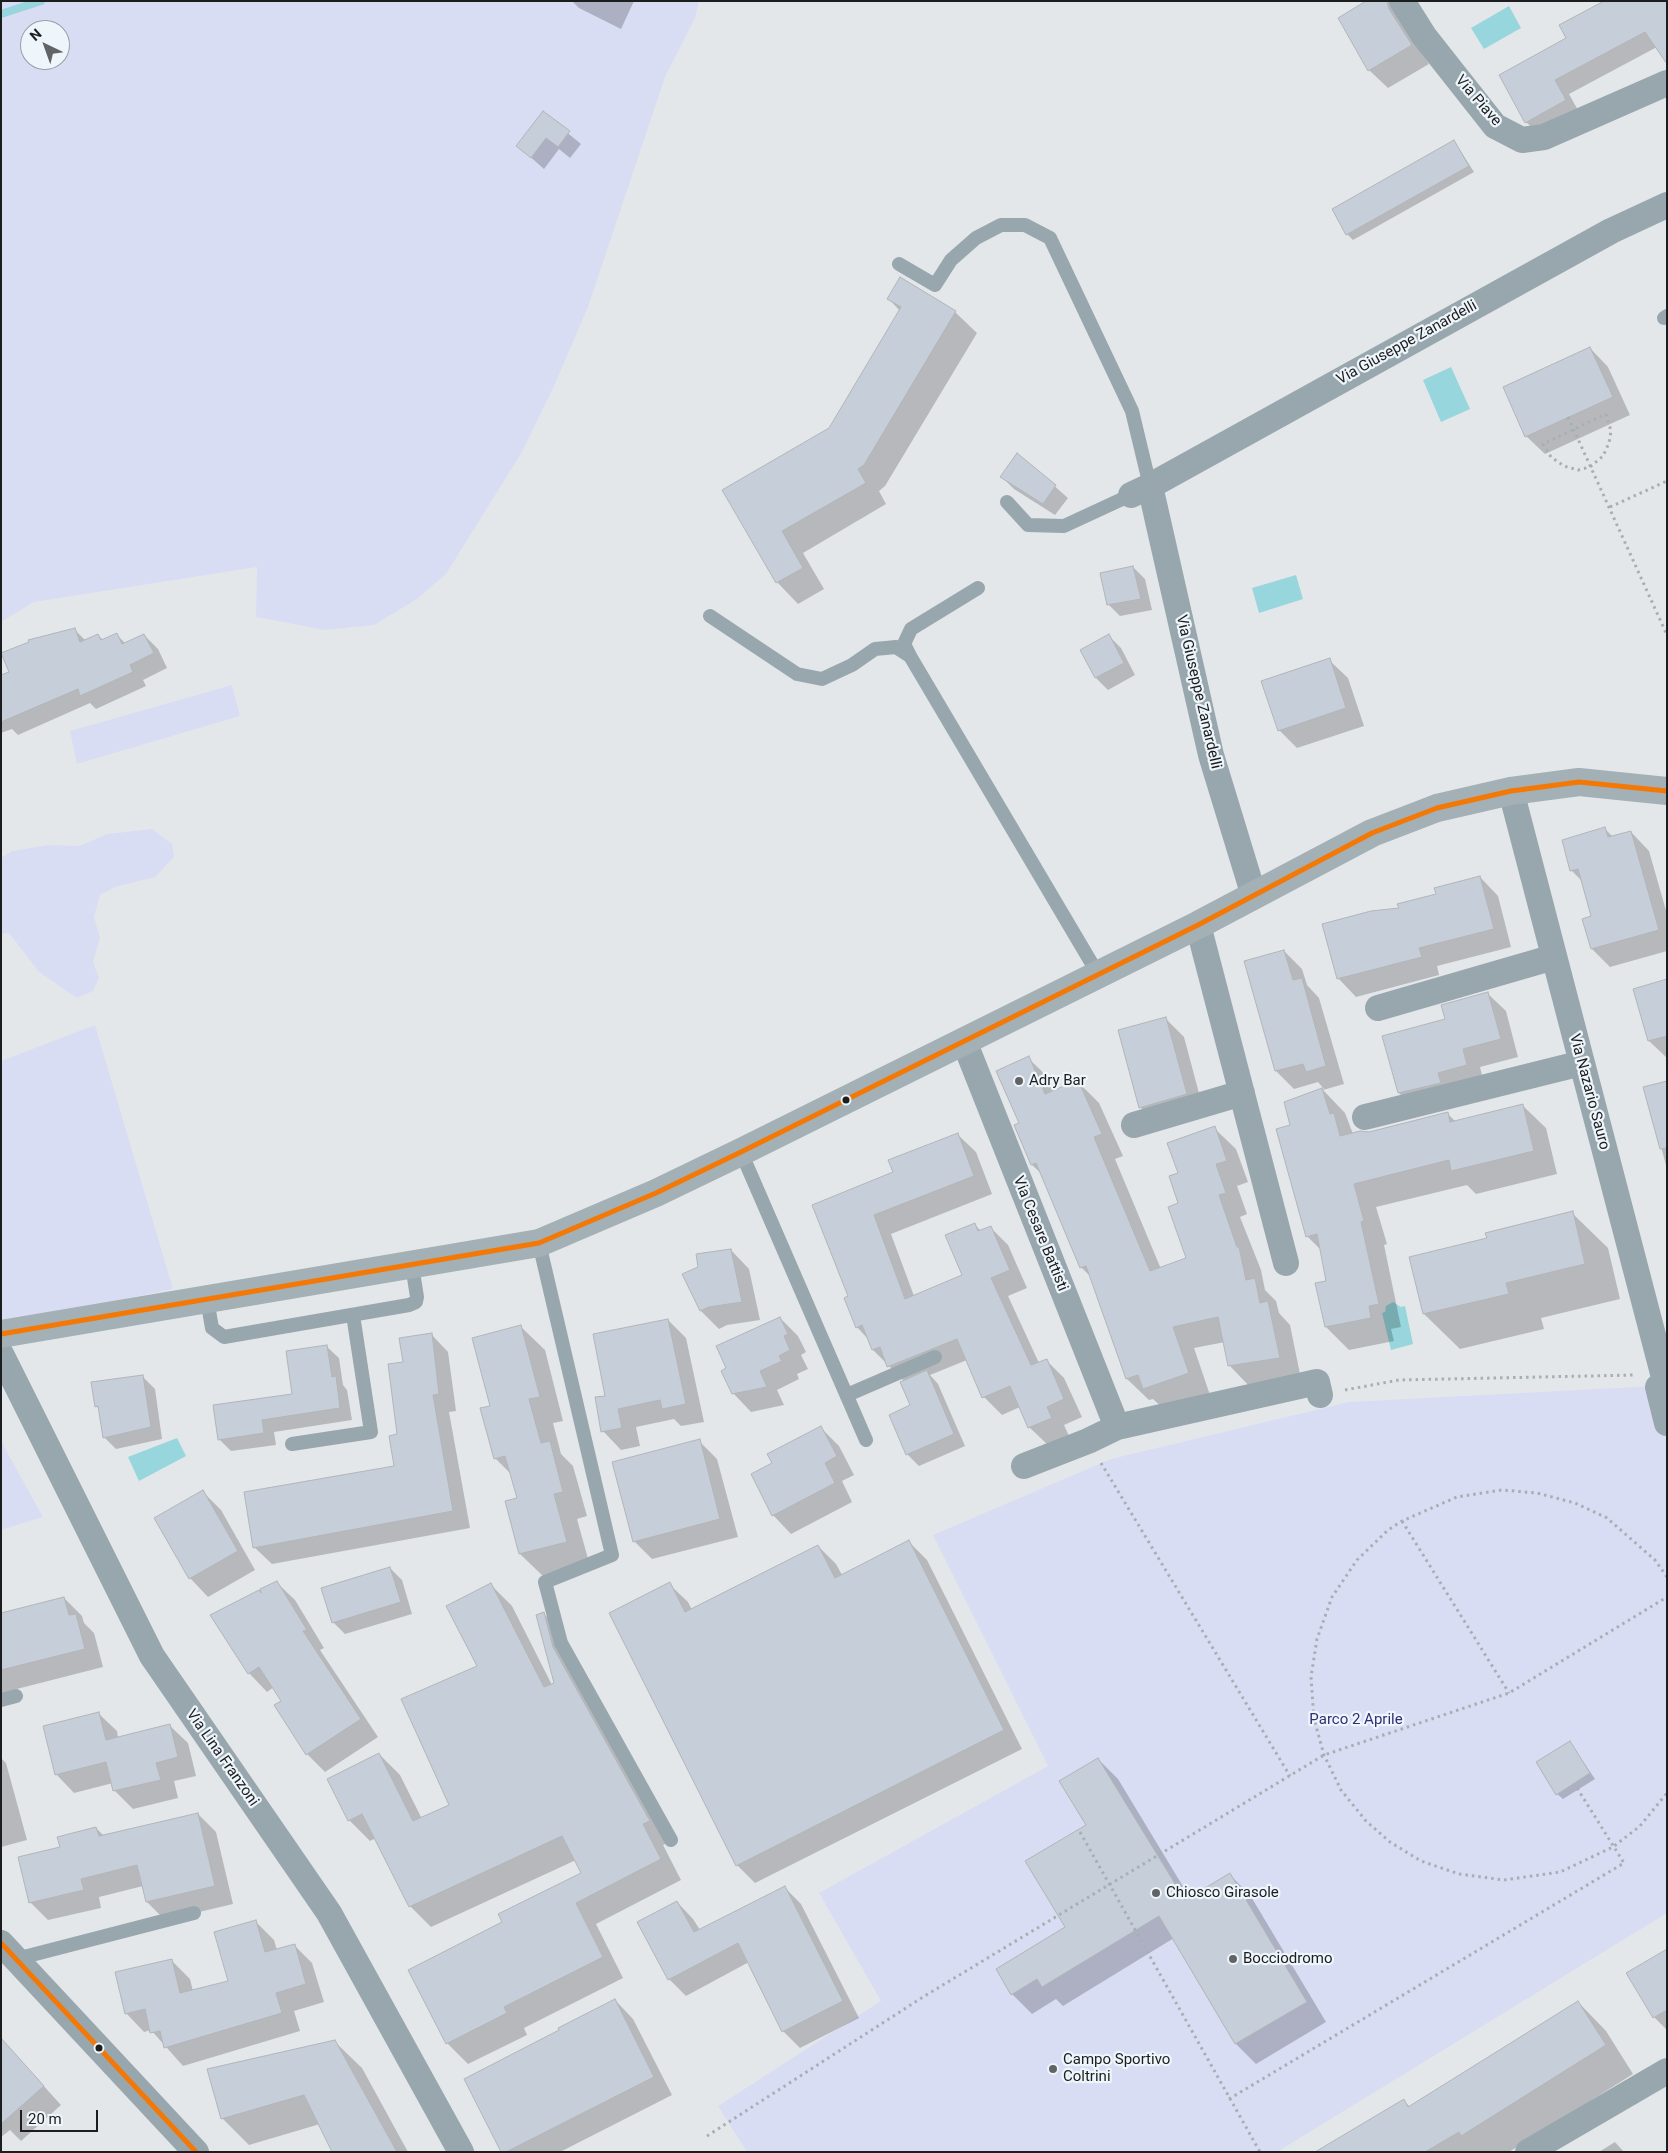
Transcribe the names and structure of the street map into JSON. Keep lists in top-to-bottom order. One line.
{"streets":{"street":["Via Piave","Via Giuseppe Zanardelli","Via Nazario Sauro","Via Cesare Battisti","Via Lina Franzoni"]},"parks":["Parco 2 Aprile"],"places":["Adry Bar","Chiosco Girasole","Bocciodromo","Campo Sportivo Coltrini"],"scale_bar":"20 m","north":"top left"}
